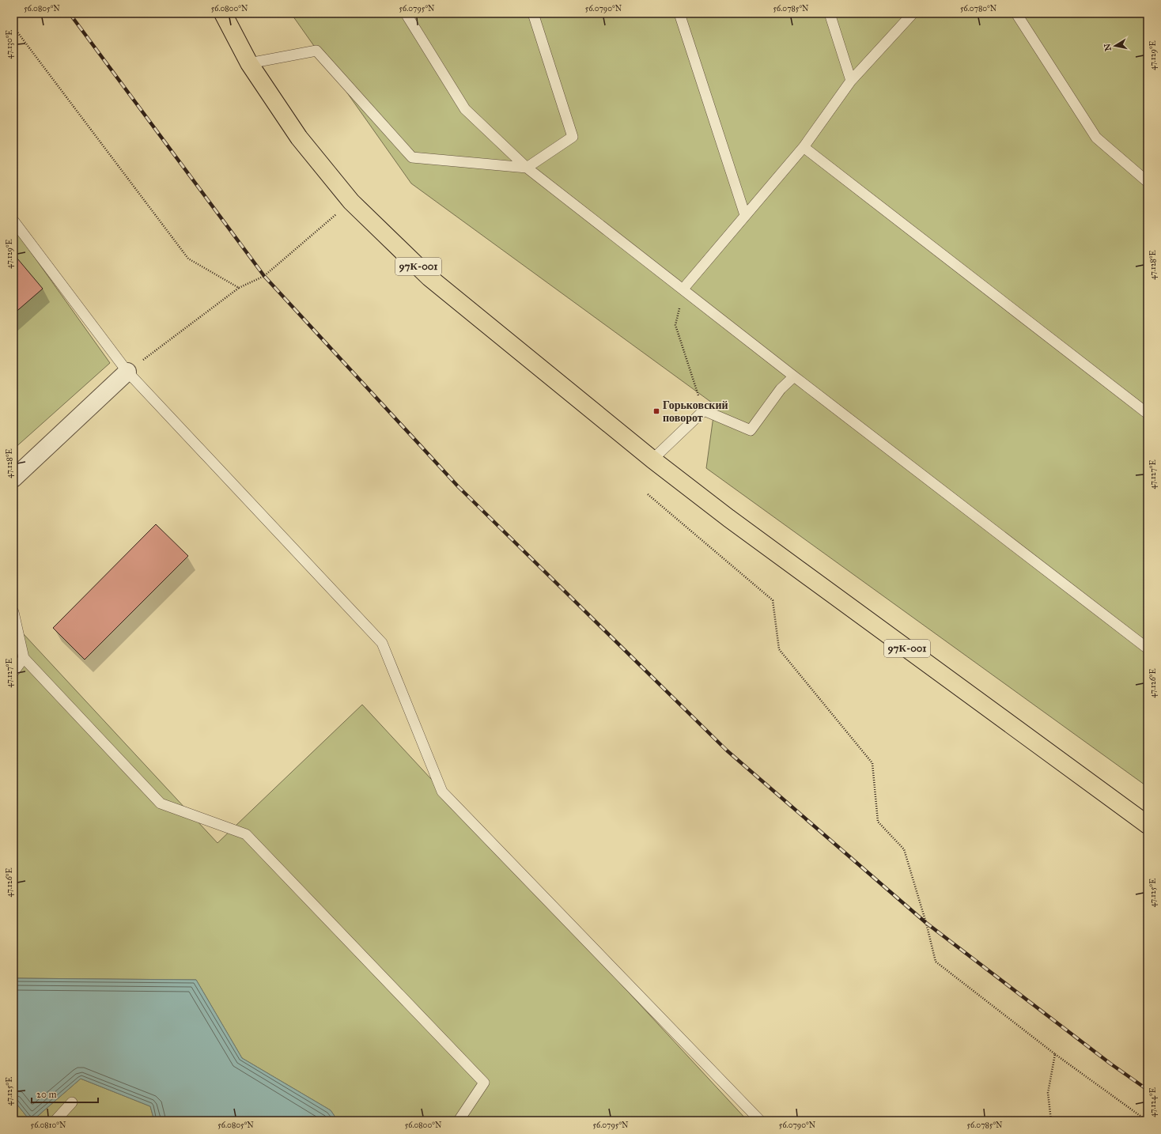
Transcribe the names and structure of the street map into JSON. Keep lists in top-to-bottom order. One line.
{"streets":{"main road":["97К-001"]},"places":{"transit":["Горьковский поворот"]},"scale_bar":"20 m","north":"left","coordinates":["56.0805°N","56.0800°N","56.0795°N","56.0790°N","56.0785°N","56.0780°N","47.130°E","47.129°E","47.128°E","47.127°E","47.126°E","47.125°E","47.124°E","56.0810°N"]}
